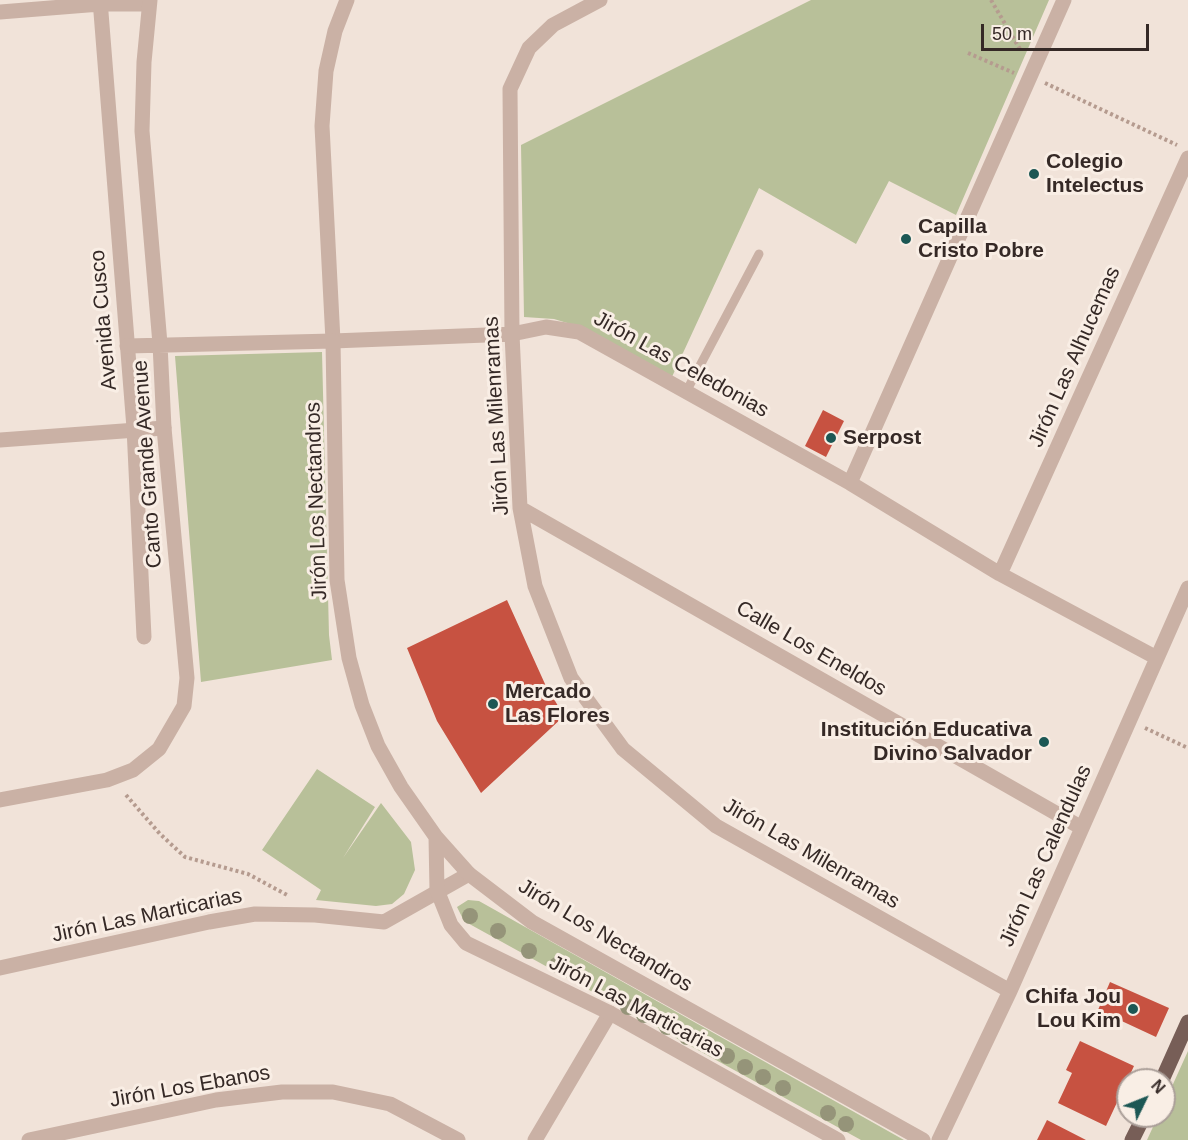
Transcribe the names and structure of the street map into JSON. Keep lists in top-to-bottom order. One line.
{"streets":{"street":["Avenida Cusco","Jirón Las Alhucemas","Jirón Las Celedonias","Jirón Las Milenramas","Canto Grande Avenue","Jirón Los Nectandros","Calle Los Eneldos","Jirón Las Calendulas","Jirón Las Marticarias","Jirón Los Ebanos"]},"crossings":[["Avenida Cusco","Jirón Las Celedonias"],["Jirón Las Alhucemas","Jirón Las Celedonias"],["Jirón Las Celedonias","Jirón Las Milenramas"],["Jirón Las Celedonias","Canto Grande Avenue"],["Jirón Las Celedonias","Jirón Los Nectandros"],["Jirón Las Celedonias","Jirón Las Calendulas"],["Jirón Las Milenramas","Calle Los Eneldos"],["Jirón Las Milenramas","Jirón Las Calendulas"],["Jirón Los Nectandros","Jirón Las Marticarias"],["Calle Los Eneldos","Jirón Las Calendulas"]],"places":["Colegio Intelectus","Capilla Cristo Pobre","Serpost","Mercado Las Flores","Institución Educativa Divino Salvador","Chifa Jou Lou Kim"],"scale_bar":"50 m","north":"top right"}
